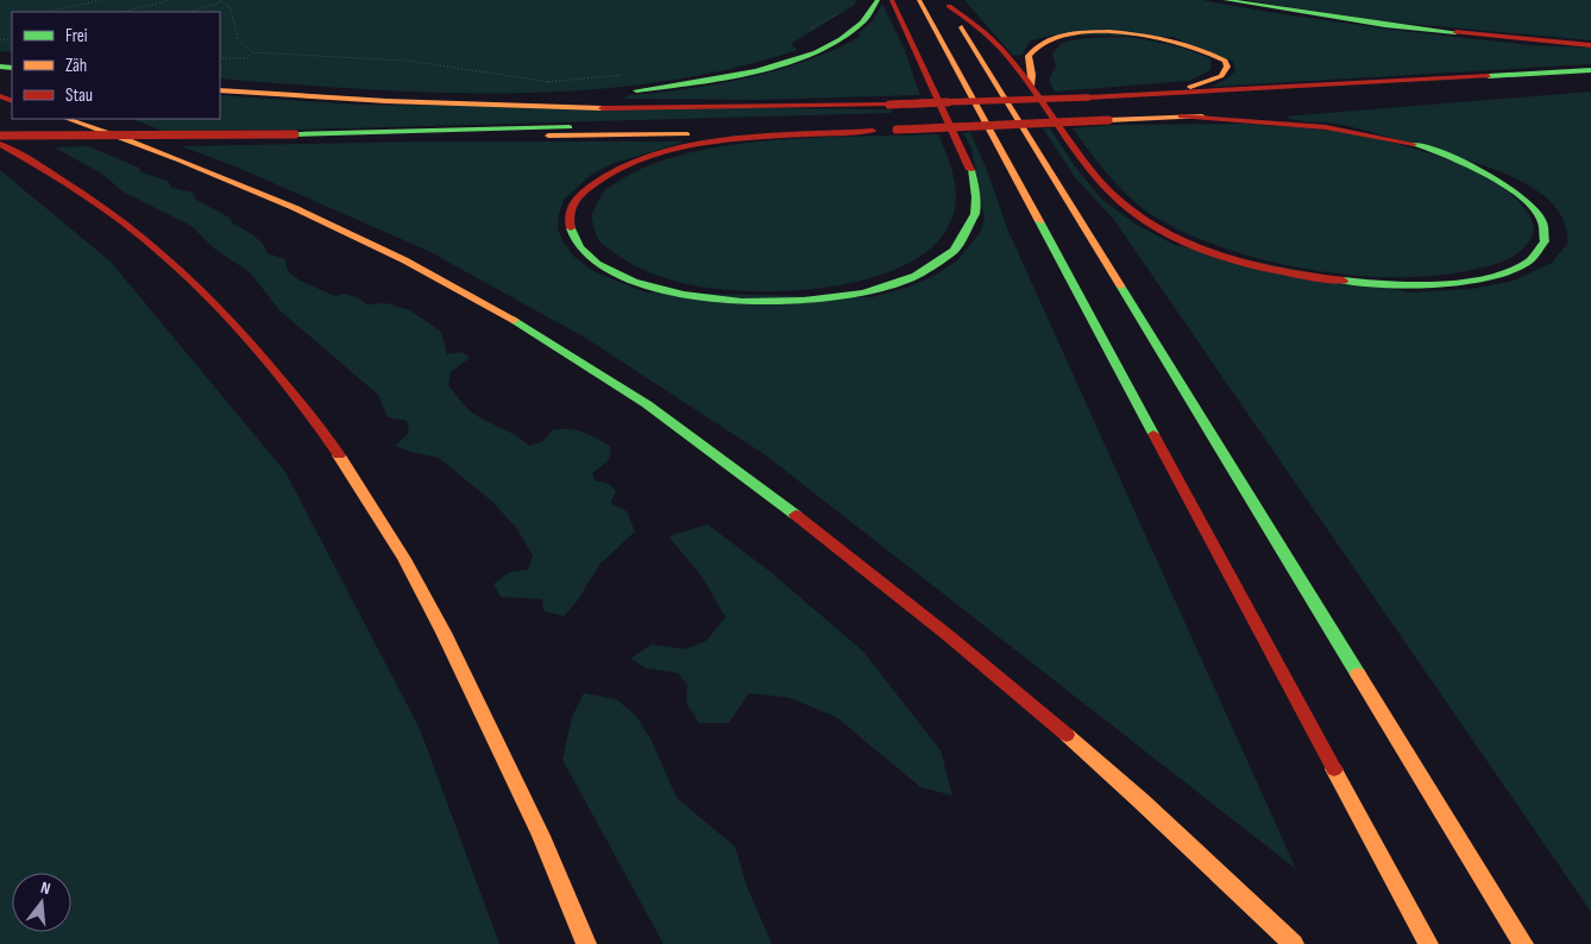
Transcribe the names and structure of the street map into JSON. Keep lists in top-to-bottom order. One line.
{"legend":["Frei","Zäh","Stau"],"north":"top"}
